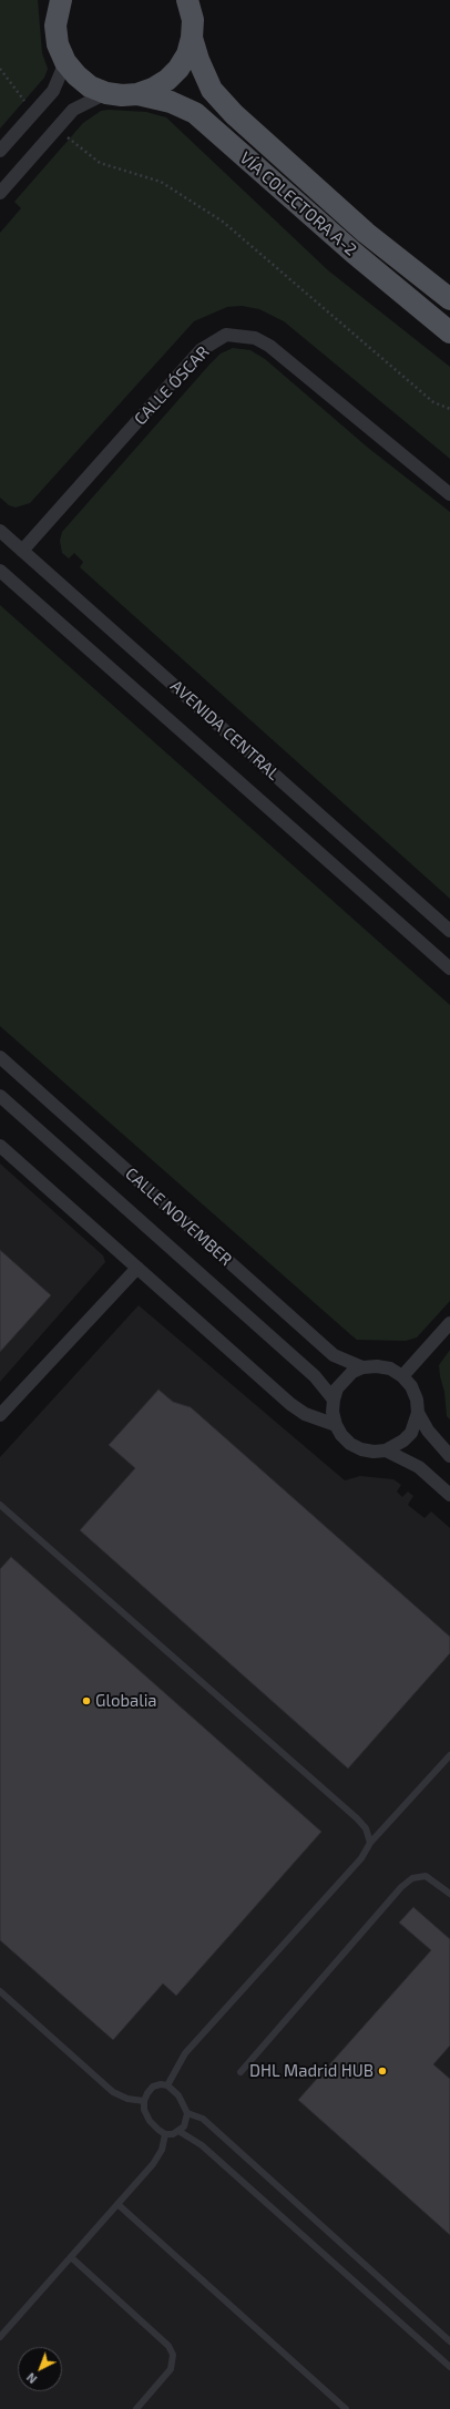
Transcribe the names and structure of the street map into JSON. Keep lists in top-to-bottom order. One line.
{"streets":{"main road":["VÍA COLECTORA A-2"],"street":["CALLE ÓSCAR","AVENIDA CENTRAL","CALLE NOVEMBER"]},"crossings":[["CALLE ÓSCAR","AVENIDA CENTRAL"]],"places":["Globalia","DHL Madrid HUB"],"north":"bottom left"}
